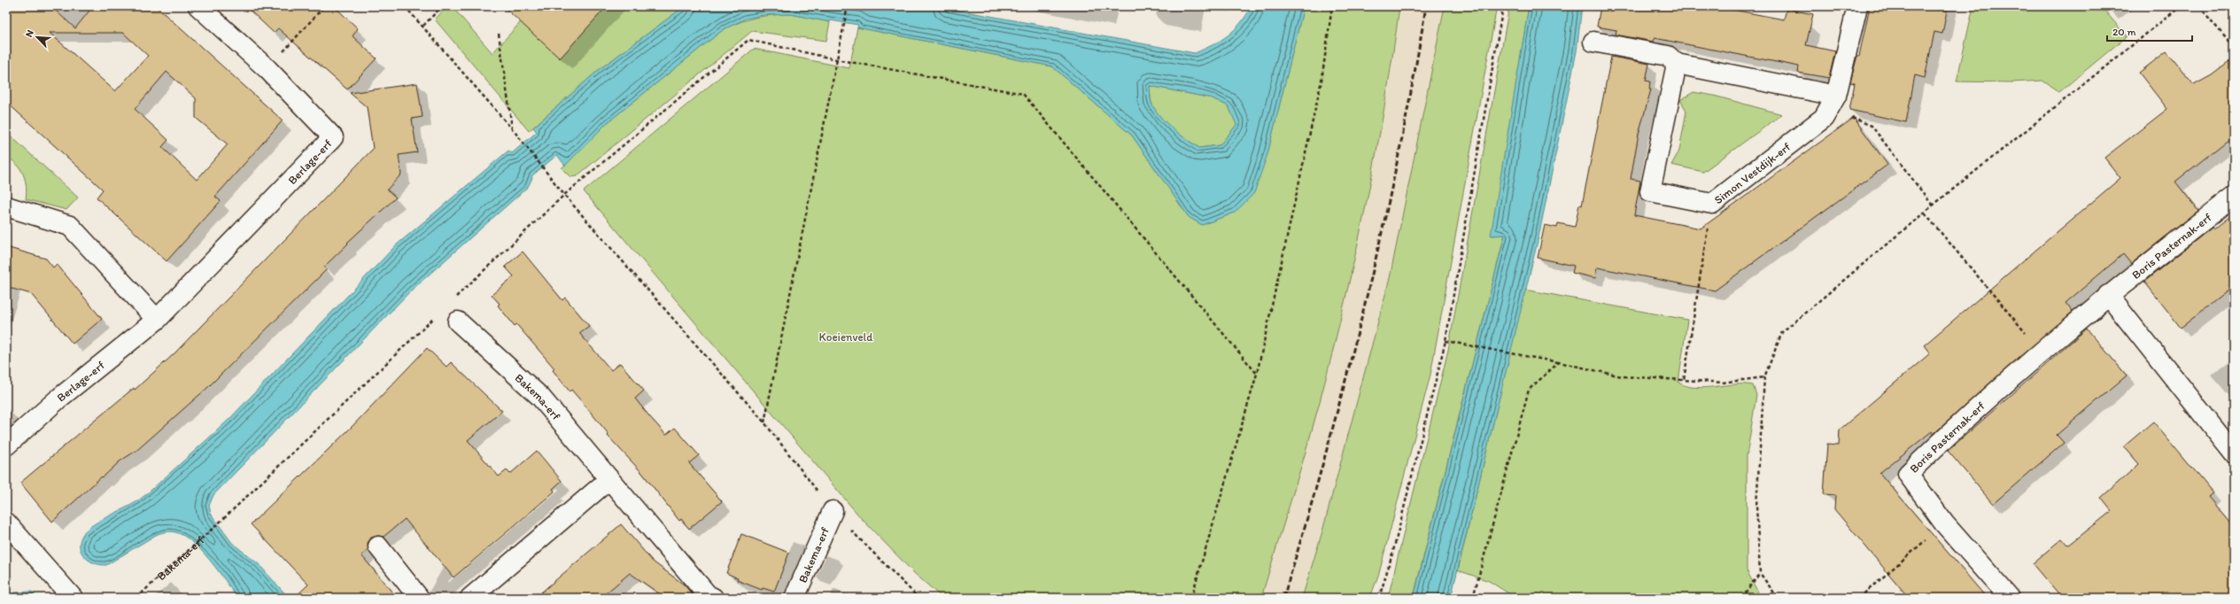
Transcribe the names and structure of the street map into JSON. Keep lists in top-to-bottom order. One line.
{"streets":{"street":["Berlage-erf","Simon Vestdijk-erf","Boris Pasternak-erf","Bakema-erf"]},"parks":["Koeienveld"],"scale_bar":"20 m","north":"top left"}
